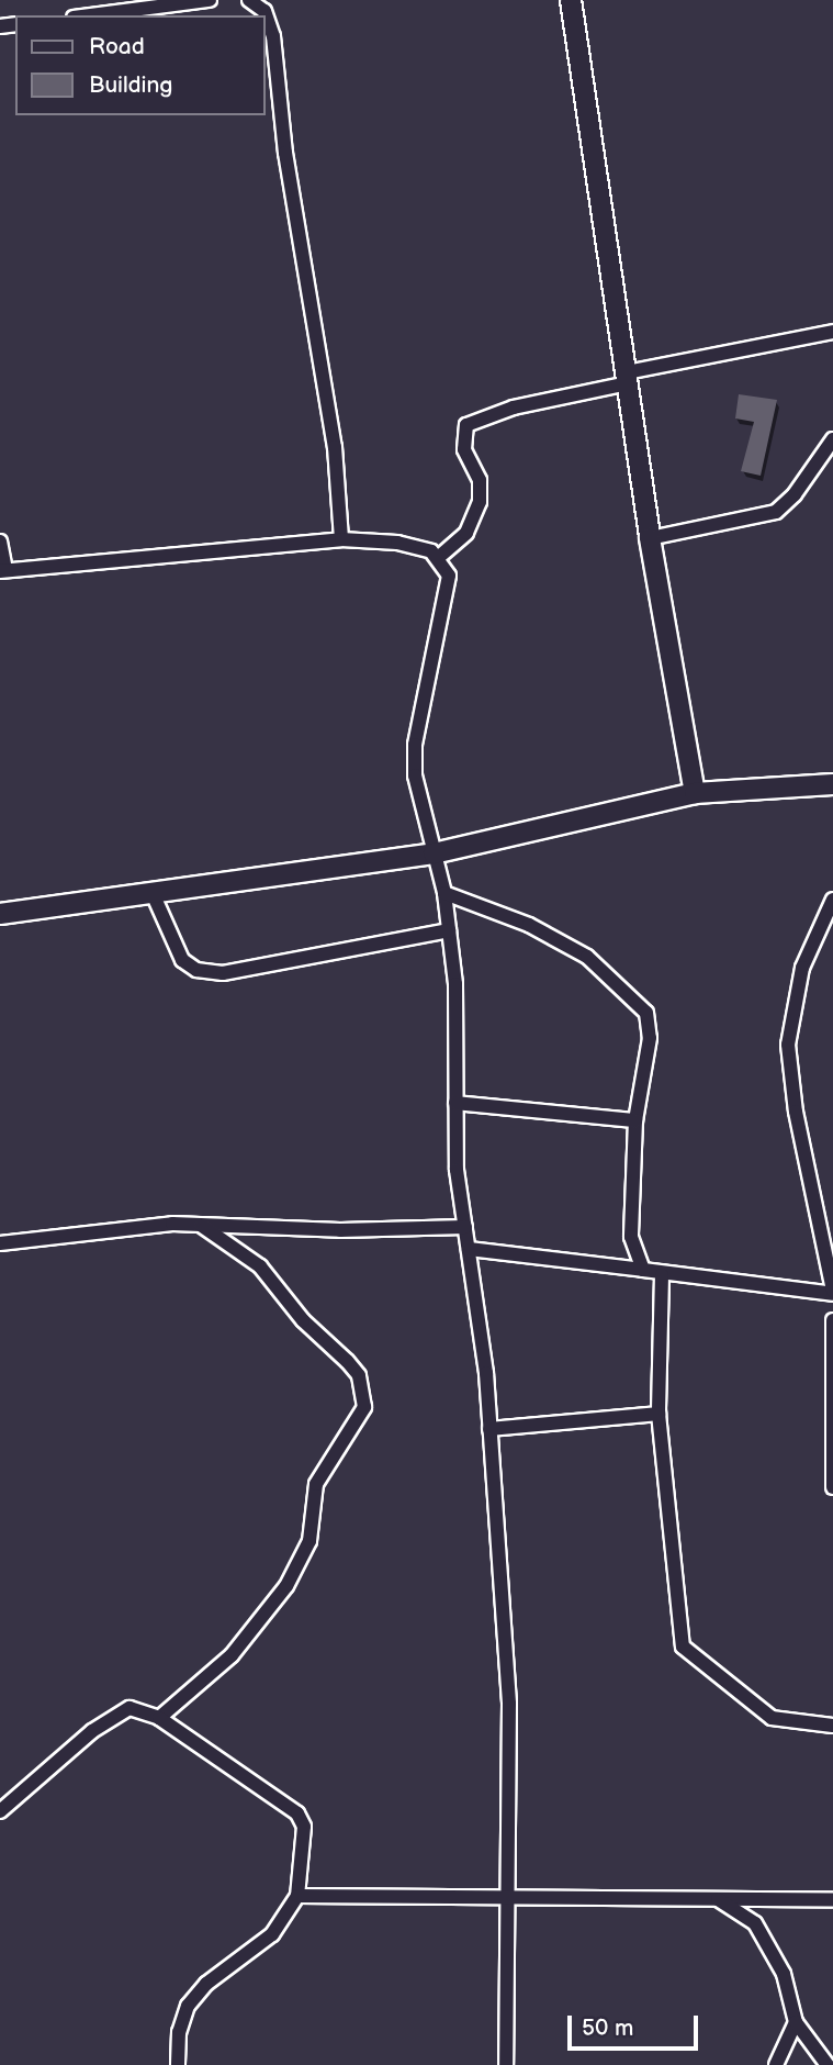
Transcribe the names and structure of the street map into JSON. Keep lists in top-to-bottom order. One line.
{"legend":["Road","Building"],"scale_bar":"50 m"}
